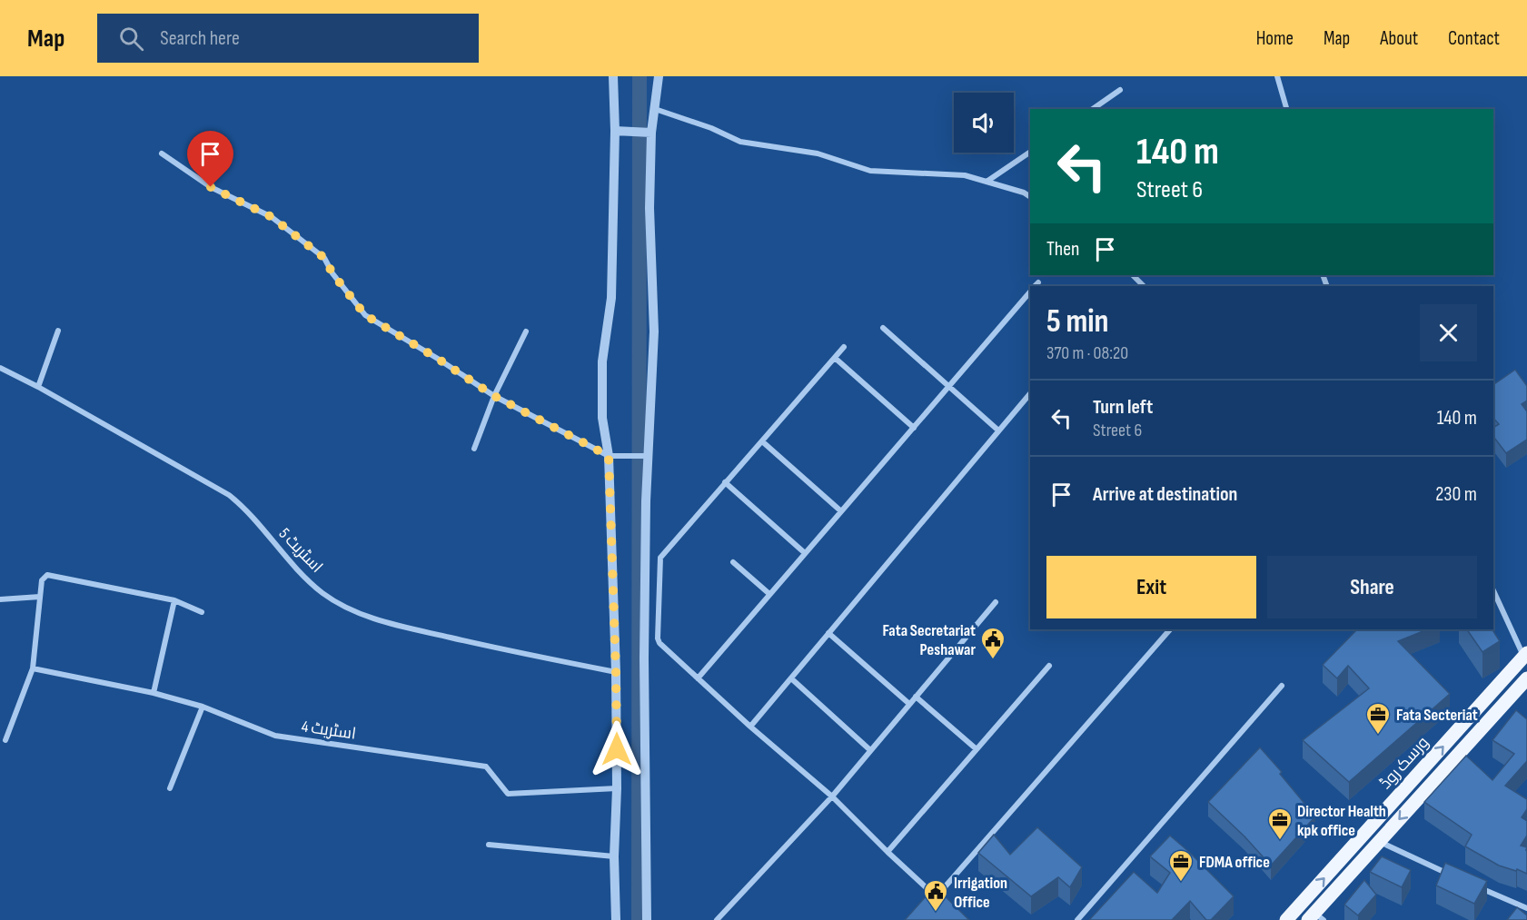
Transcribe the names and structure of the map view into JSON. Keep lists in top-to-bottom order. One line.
{"streets":{"main road":["ورسک روڈ"],"street":["اسٹریٹ 5","اسٹریٹ 4"]},"places":{"public building":["Fata Secretariat Peshawar","Irrigation Office"],"office":["Fata Secteriat","Director Health kpk office","FDMA office"]},"page":{"header":"Map","search":"Search here","nav":["Home","Map","About","Contact"],"turn":["140 m","Street 6"],"then":"Then","heading":["5 min","370 m · 08:20"],"list":[{"name":"Turn left","note":"Street 6","value":"140 m"},{"name":"Arrive at destination","value":"230 m"}],"buttons":["Exit","Share"]}}
